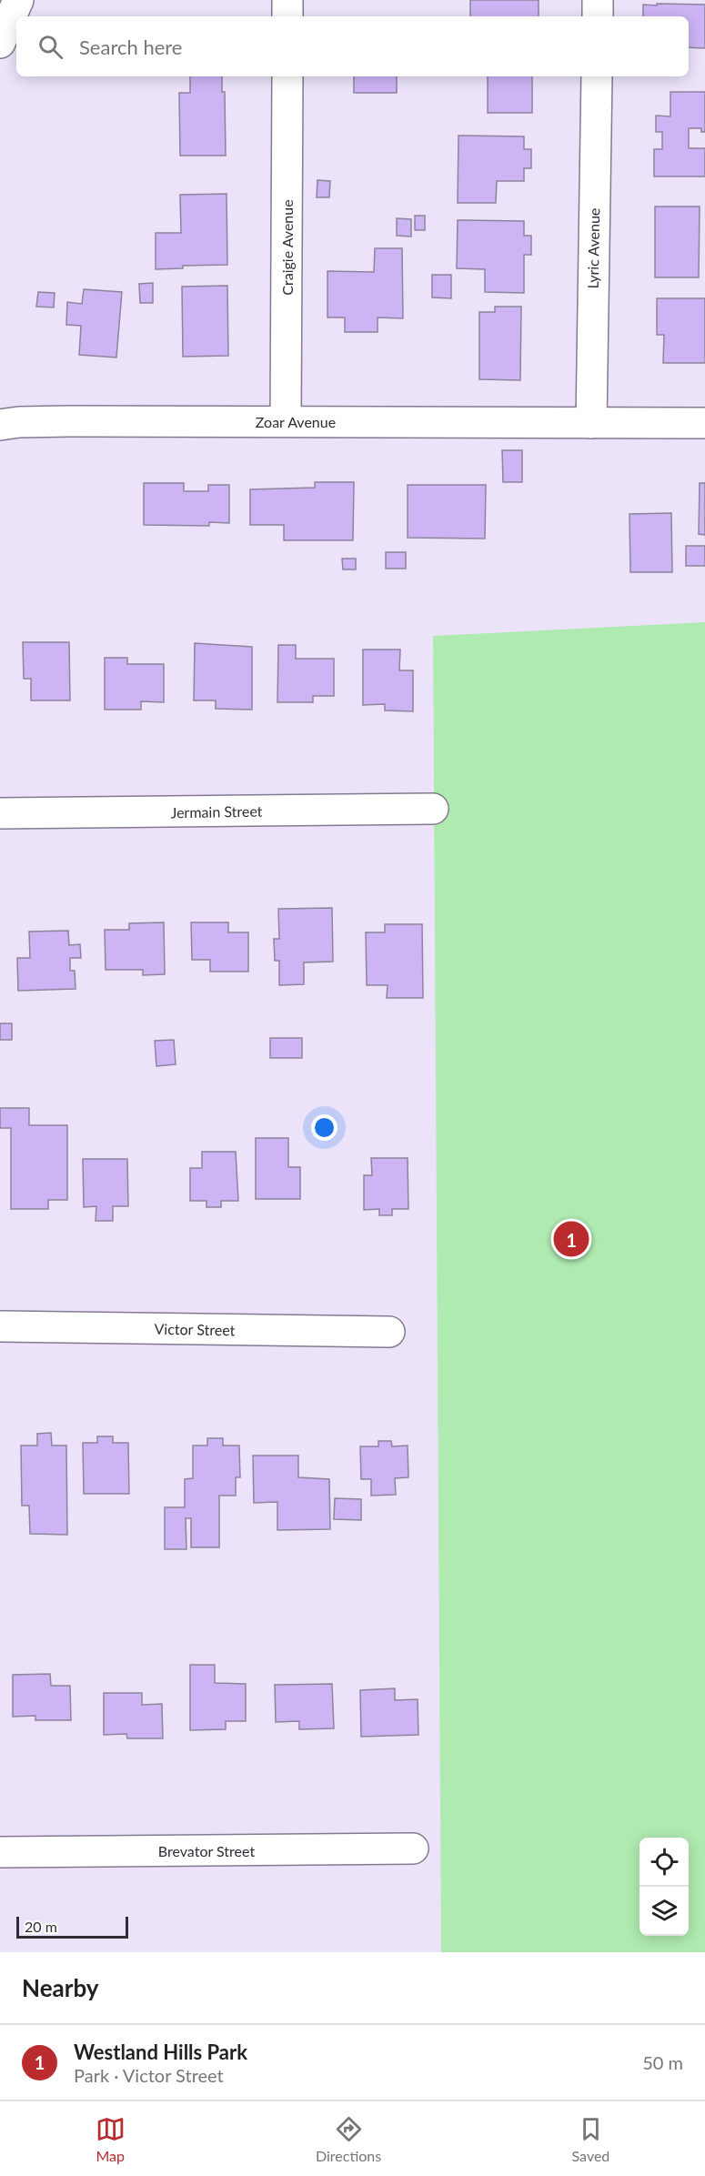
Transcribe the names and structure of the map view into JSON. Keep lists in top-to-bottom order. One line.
{"streets":{"main road":["Craigie Avenue","Lyric Avenue","Zoar Avenue","Jermain Street","Victor Street","Brevator Street"]},"crossings":[["Craigie Avenue","Zoar Avenue"],["Lyric Avenue","Zoar Avenue"]],"scale_bar":"20 m","page":{"search":"Search here","pins":"1","scale":"20 m","heading":"Nearby","list":[{"mark":"1","name":"Westland Hills Park","note":"Park · Victor Street","value":"50 m"}],"nav":["Map","Directions","Saved"]}}
